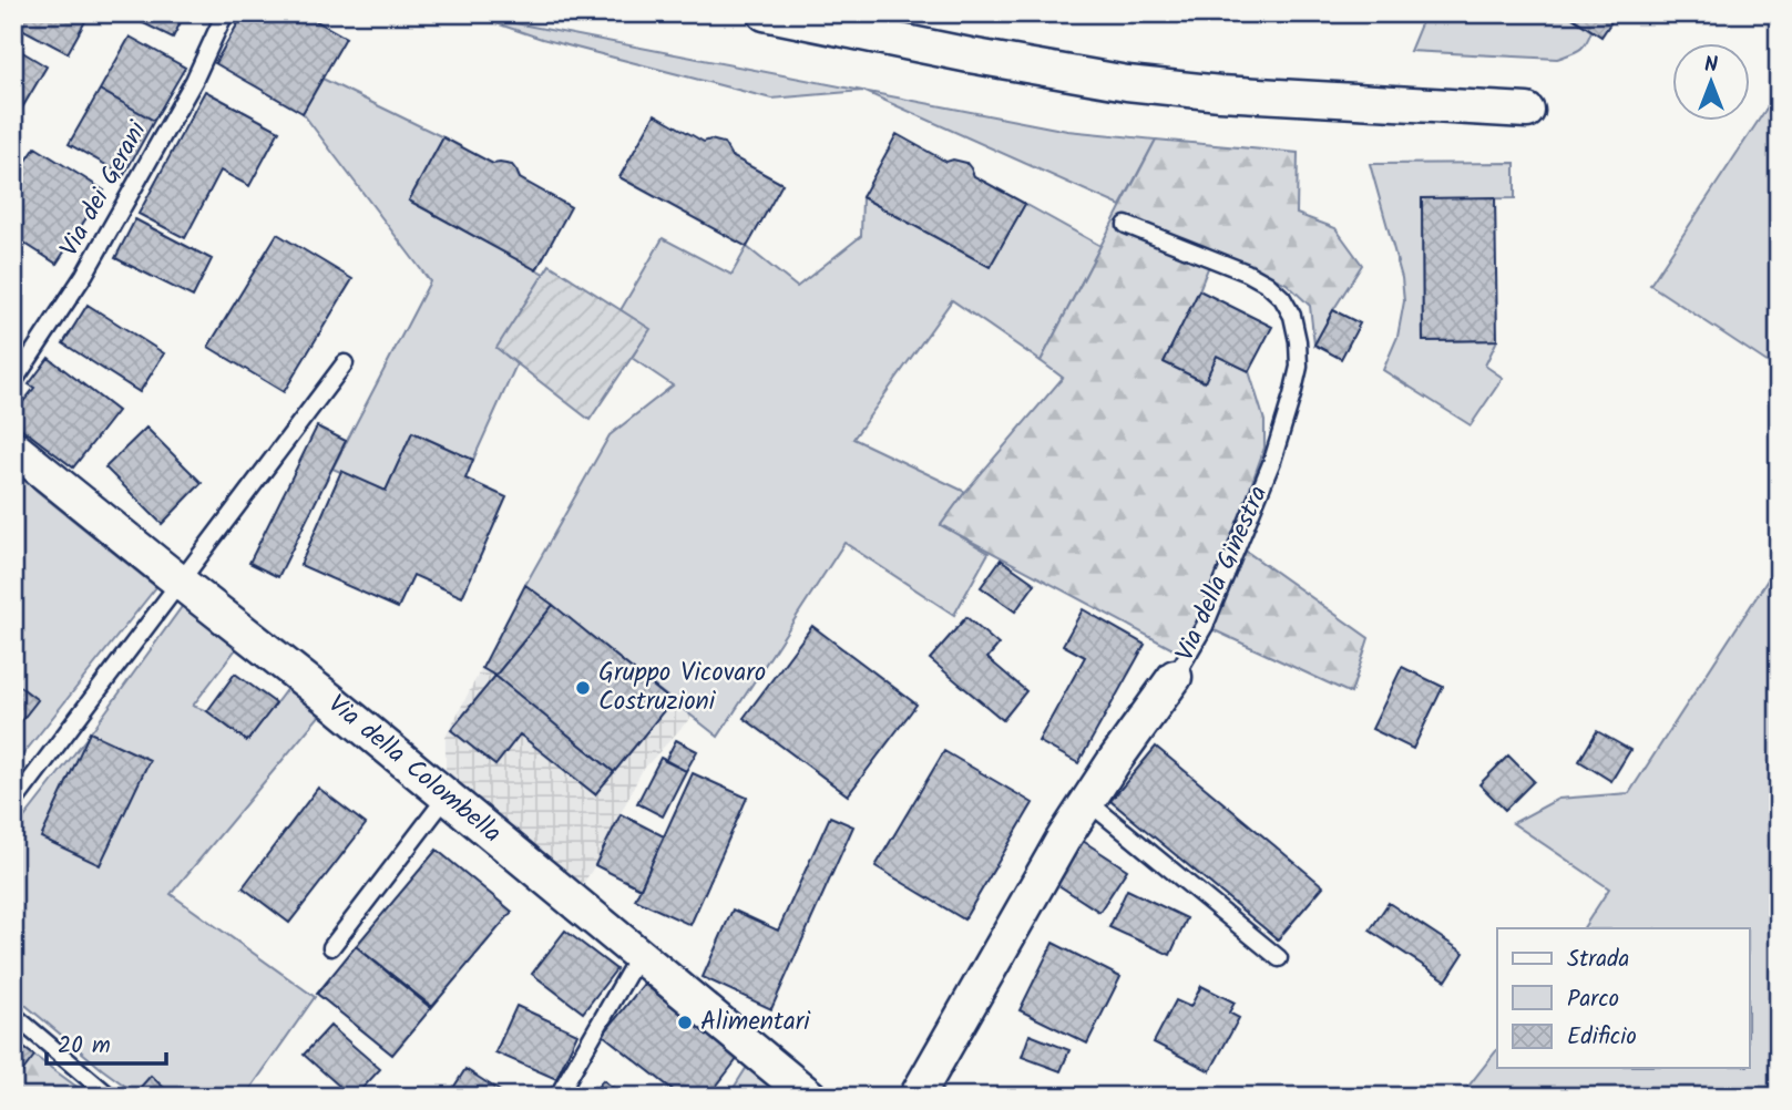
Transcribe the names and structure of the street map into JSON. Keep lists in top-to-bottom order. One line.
{"streets":{"street":["Via della Ginestra","Via della Colombella"],"lane":["Via dei Gerani"]},"places":["Gruppo Vicovaro Costruzioni","Alimentari"],"legend":["Strada","Parco","Edificio"],"scale_bar":"20 m","north":"top"}
